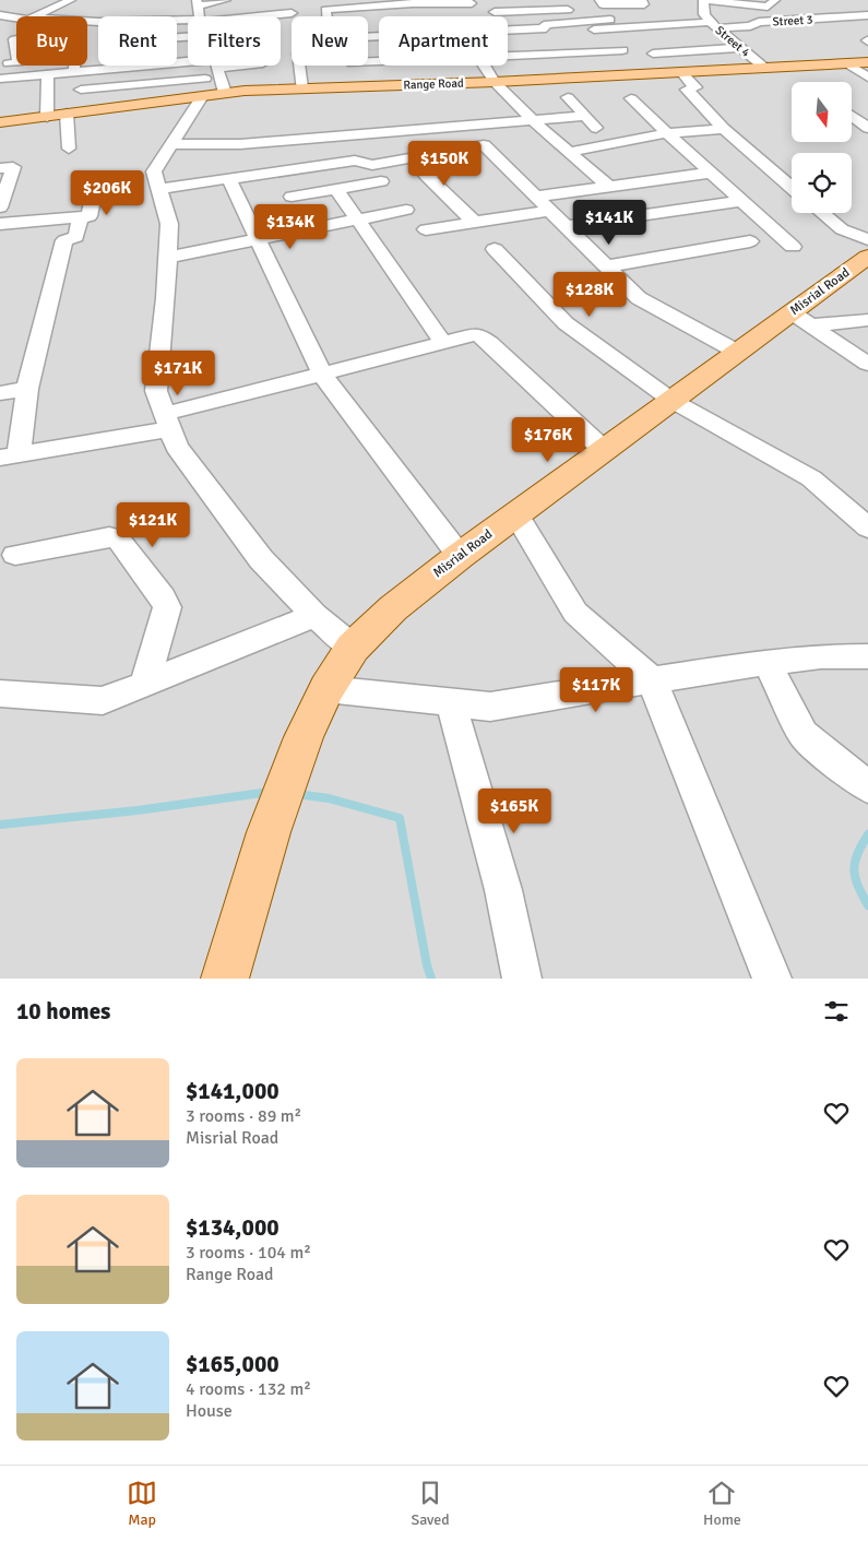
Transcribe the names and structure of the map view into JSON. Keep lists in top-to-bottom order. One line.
{"streets":{"main road":["Range Road","Misrial Road"],"street":["Street 3","Street 4"]},"crossings":[["Street 3","Street 4"],["Street 4","Range Road"]],"north":"bottom","page":{"chip":["Buy","Rent","Filters","New","Apartment"],"price":["$150K","$206K","$141K","$134K","$128K","$171K","$176K","$121K","$117K","$165K"],"heading":"10 homes","list":[{"name":"$141,000","note":"3 rooms · 89 m² · Misrial Road"},{"name":"$134,000","note":"3 rooms · 104 m² · Range Road"},{"name":"$165,000","note":"4 rooms · 132 m² · House"}],"tabs":["Map","Saved","Home"]}}
